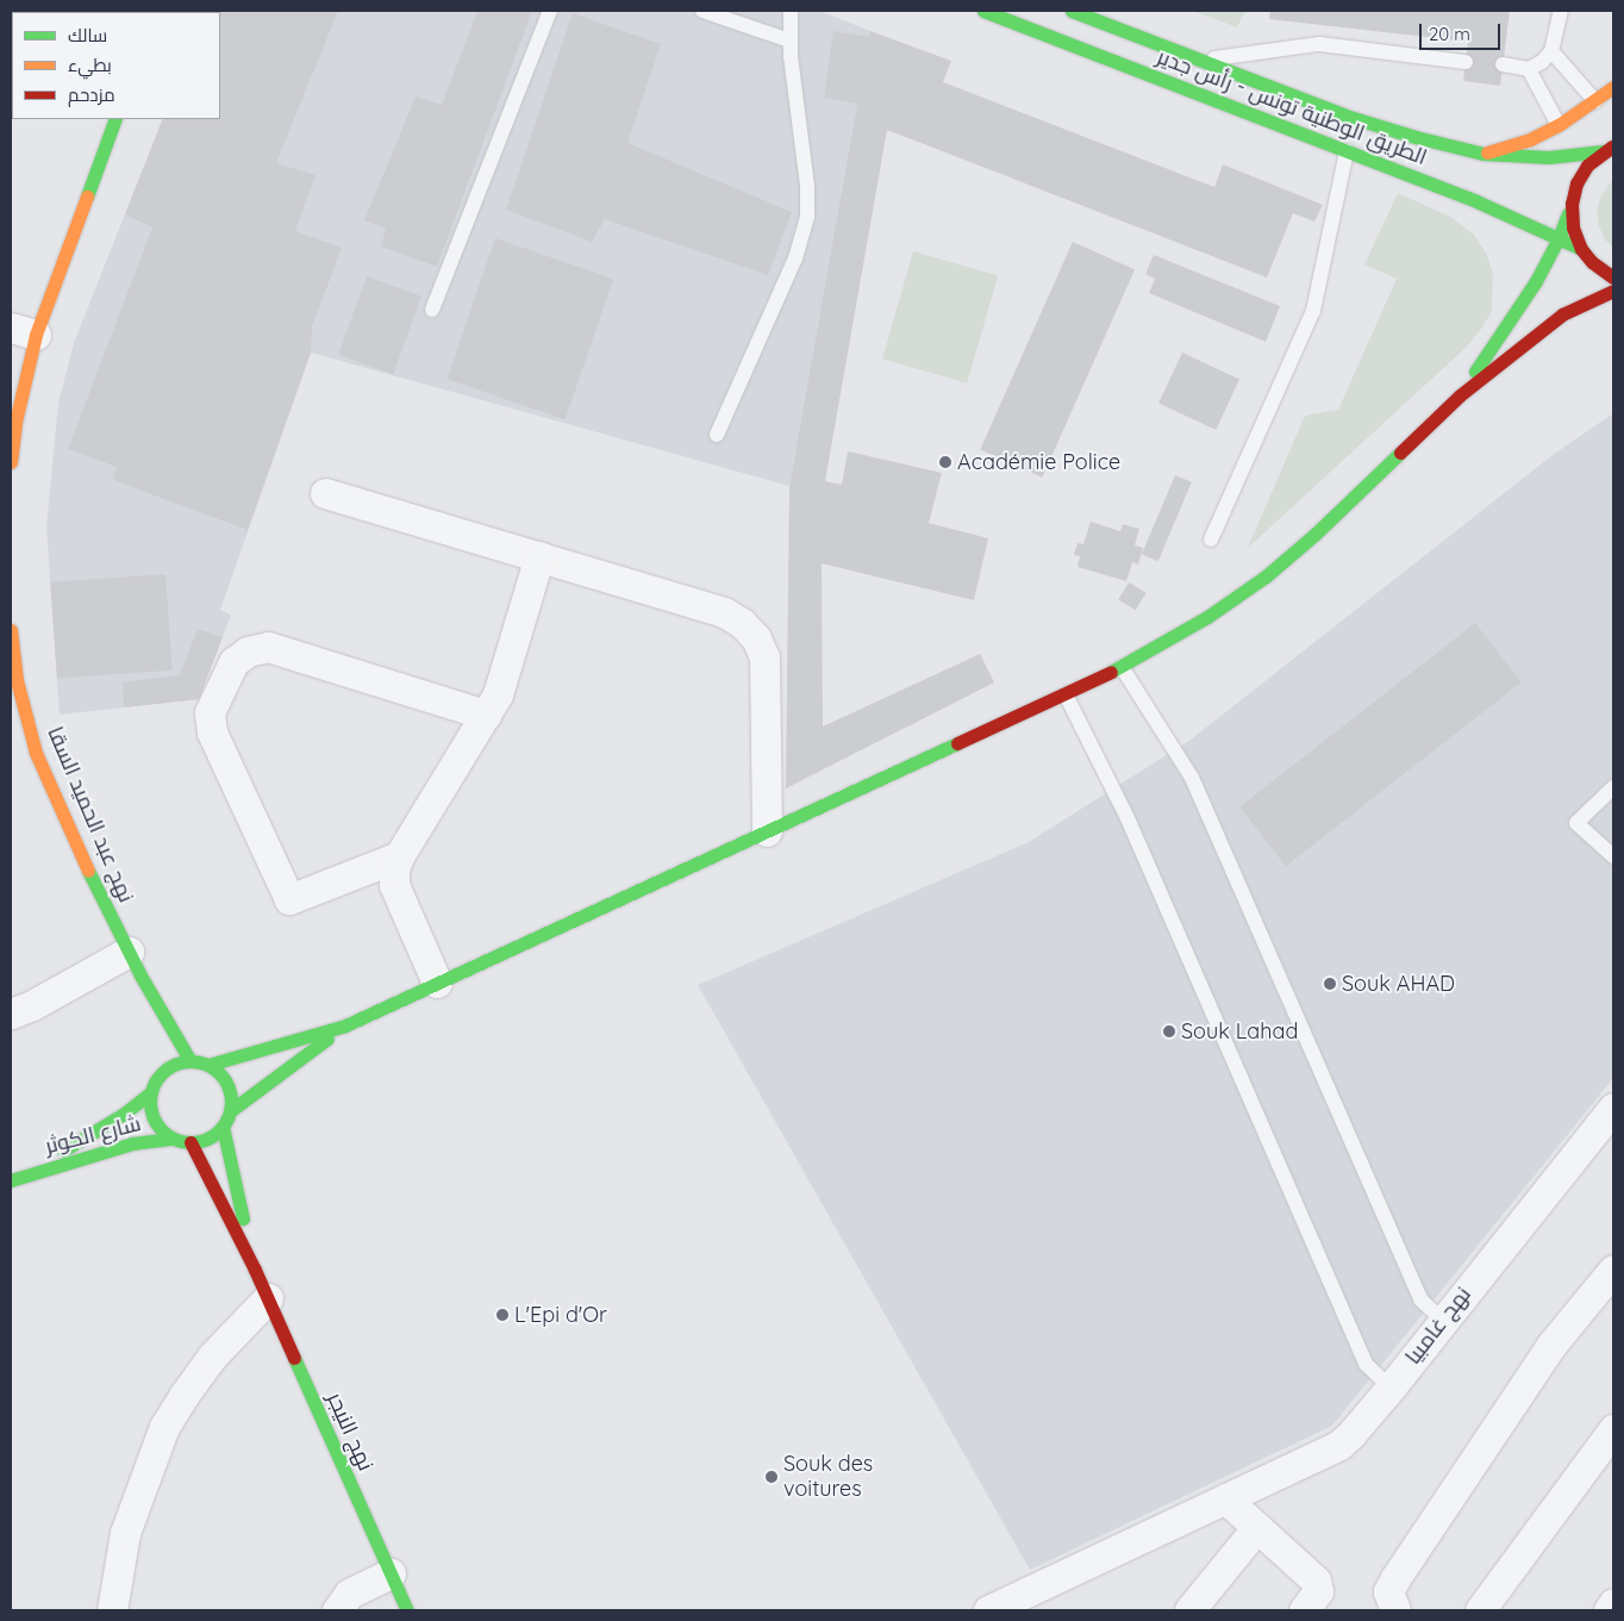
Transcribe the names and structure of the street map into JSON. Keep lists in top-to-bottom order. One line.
{"streets":{"main road":["الطريق الوطنية تونس - رأس جدير","نهج عبد الحميد السقا","شارع الكوثر","نهج النيجر"],"street":["نهج غامبيا"]},"crossings":[["نهج عبد الحميد السقا","شارع الكوثر"]],"places":["Académie Police","Souk AHAD","Souk Lahad","L'Epi d'Or","Souk des voitures"],"legend":["سالك","بطيء","مزدحم"],"scale_bar":"20 m"}
